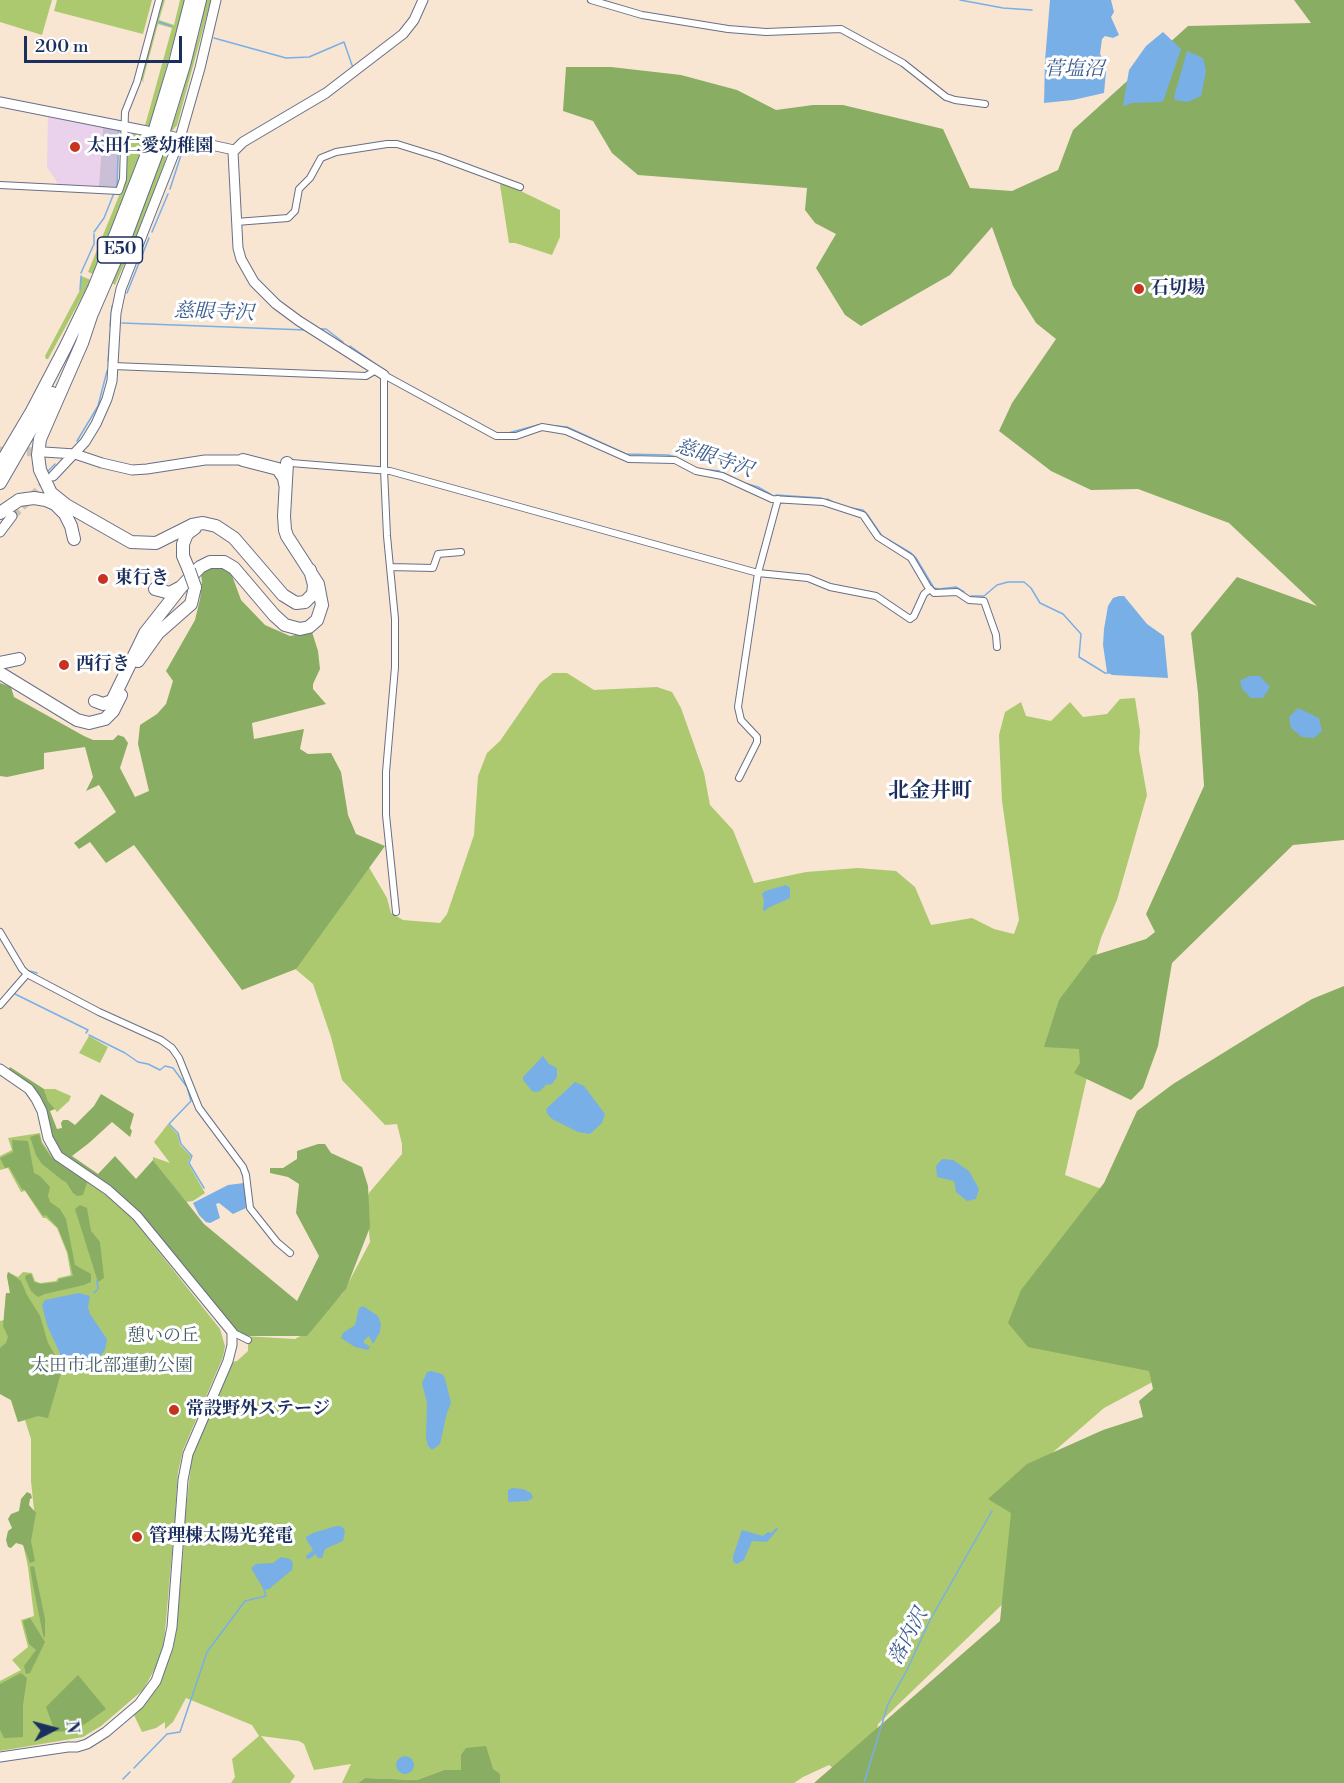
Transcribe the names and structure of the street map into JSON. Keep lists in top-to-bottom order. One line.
{"streets":{"highway":["E50"]},"districts":["北金井町"],"water":["菅塩沼","慈眼寺沢","落内沢"],"parks":["憩いの丘","太田市北部運動公園"],"places":["太田仁愛幼稚園","石切場","東行き","西行き","常設野外ステージ","管理棟太陽光発電"],"scale_bar":"200 m","north":"right"}
